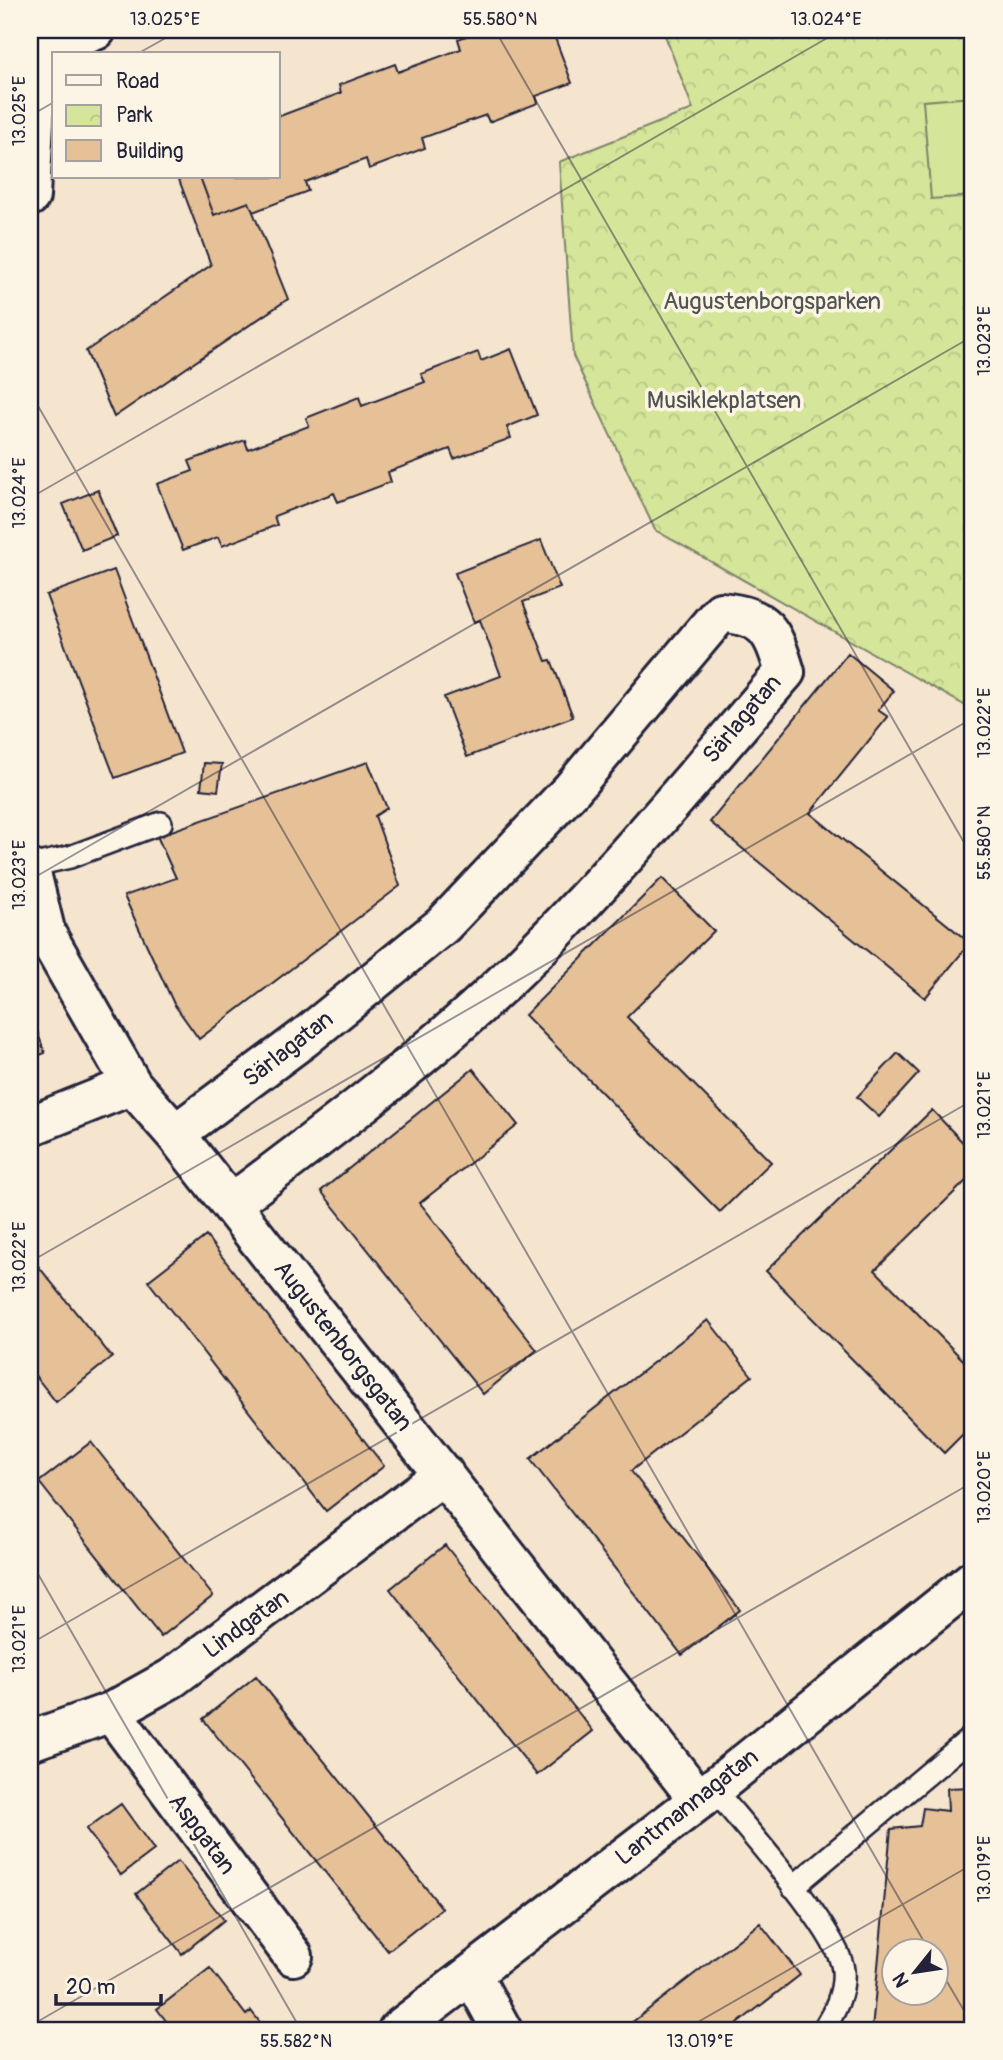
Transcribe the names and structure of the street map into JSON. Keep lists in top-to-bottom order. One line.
{"streets":{"street":["Särlagatan","Augustenborgsgatan","Lindgatan","Lantmannagatan","Aspgatan"]},"crossings":[["Särlagatan","Augustenborgsgatan"],["Augustenborgsgatan","Lindgatan"],["Augustenborgsgatan","Lantmannagatan"],["Lindgatan","Aspgatan"]],"parks":["Augustenborgsparken","Musiklekplatsen"],"legend":["Road","Park","Building"],"scale_bar":"20 m","north":"bottom left","coordinates":["13.025°E","55.580°N","13.024°E","13.023°E","13.022°E","13.021°E","13.020°E","13.019°E","55.582°N"]}
